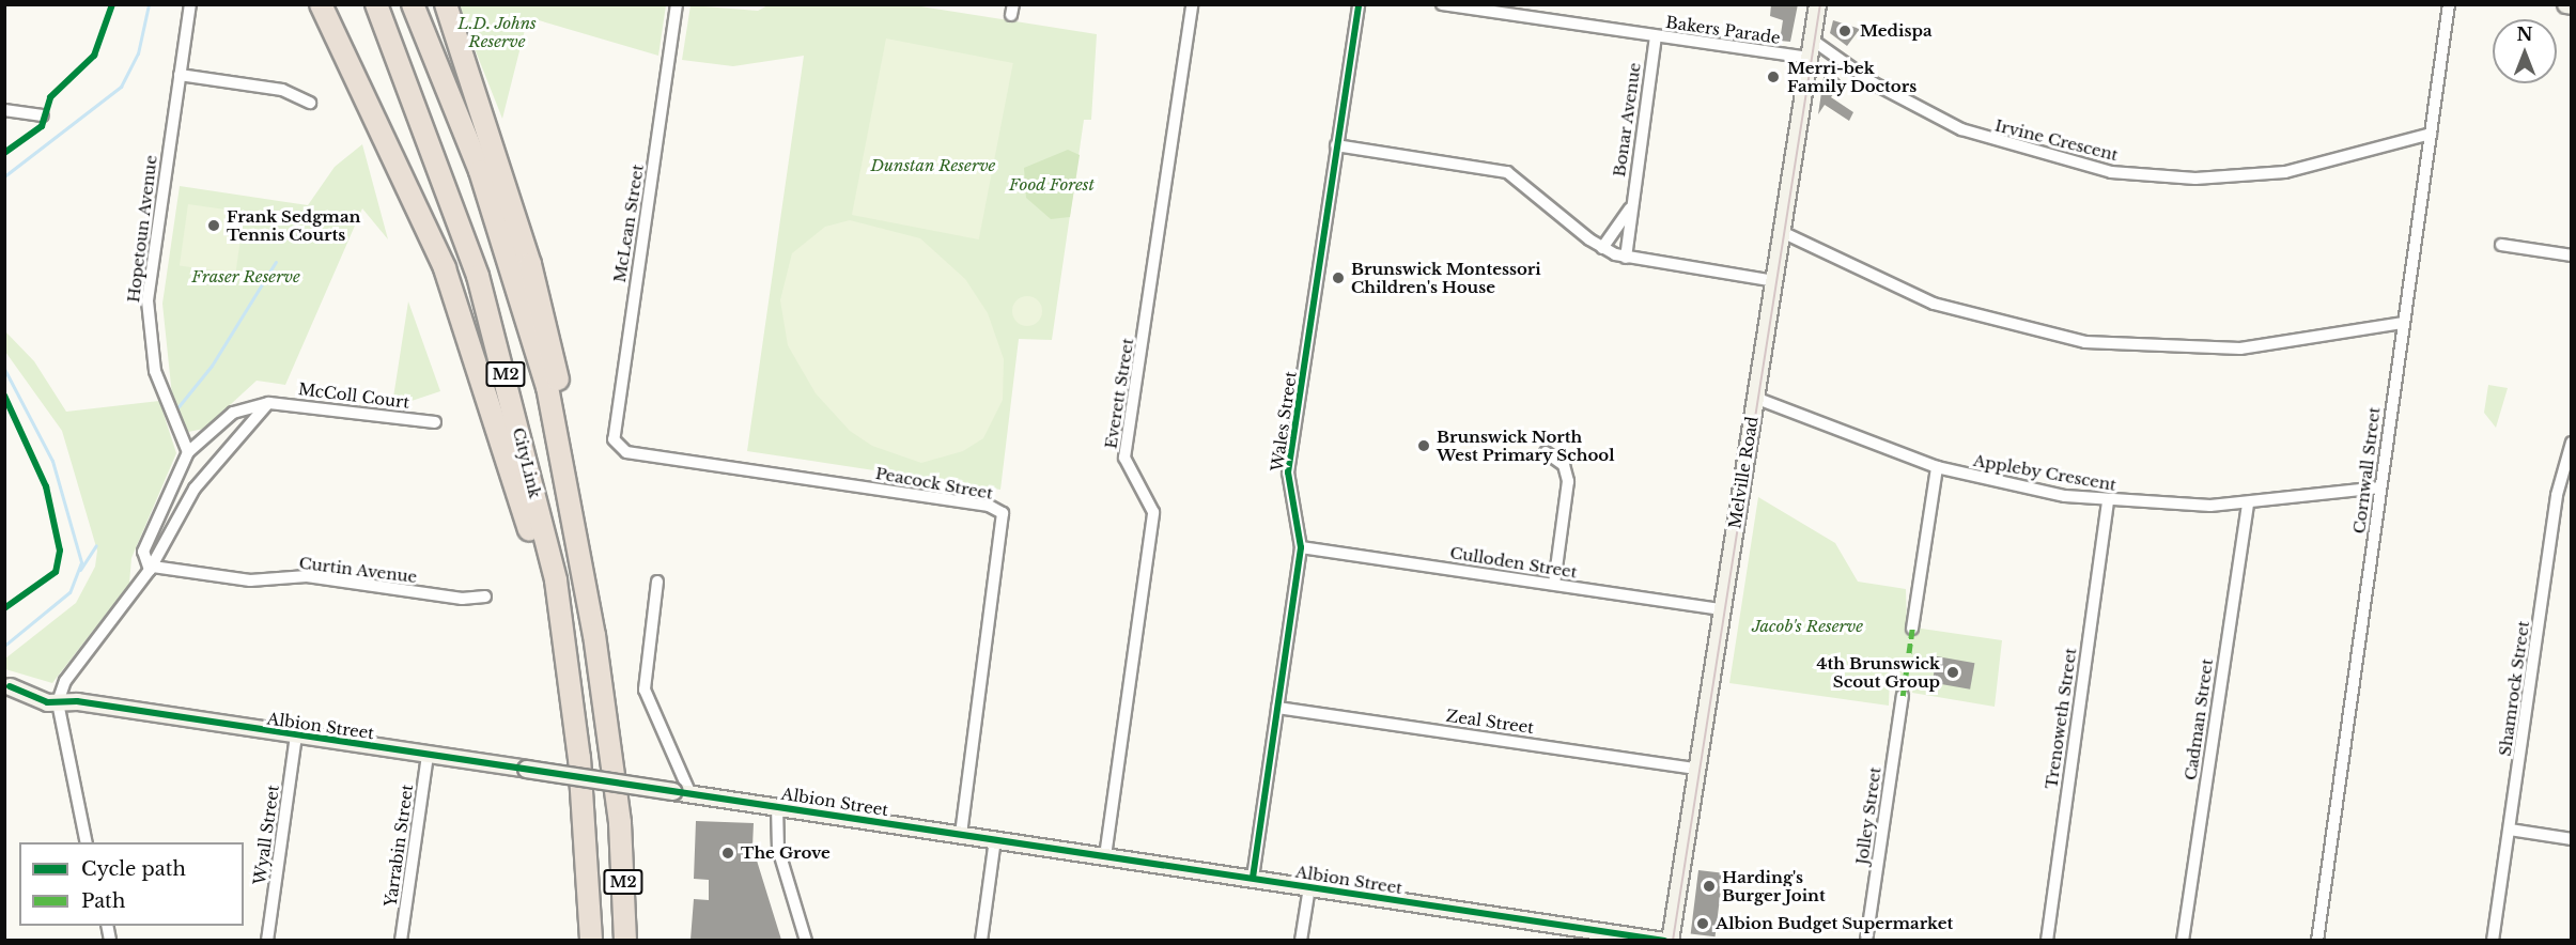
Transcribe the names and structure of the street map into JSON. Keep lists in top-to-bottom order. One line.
{"streets":{"highway":["M2","CityLink"],"street":["Bakers Parade","Bonar Avenue","Irvine Crescent","McLean Street","Hopetoun Avenue","Everett Street","McColl Court","Wales Street","Cornwall Street","Melville Road","Appleby Crescent","Peacock Street","Culloden Street","Curtin Avenue","Shamrock Street","Trenoweth Street","Cadman Street","Zeal Street","Albion Street","Jolley Street","Wyall Street","Yarrabin Street"]},"crossings":[["Bakers Parade","Bonar Avenue"],["Bakers Parade","Melville Road"],["Irvine Crescent","Cornwall Street"],["Irvine Crescent","Melville Road"],["McLean Street","Peacock Street"],["Everett Street","Albion Street"],["Wales Street","Culloden Street"],["Wales Street","Zeal Street"],["Wales Street","Albion Street"],["Cornwall Street","Appleby Crescent"],["Melville Road","Appleby Crescent"],["Melville Road","Culloden Street"],["Melville Road","Zeal Street"],["Appleby Crescent","Trenoweth Street"],["Appleby Crescent","Cadman Street"],["Peacock Street","Albion Street"],["Albion Street","Wyall Street"],["Albion Street","Yarrabin Street"]],"parks":["L.D. Johns Reserve","Dunstan Reserve","Food Forest","Fraser Reserve","Jacob's Reserve"],"places":["Medispa","Merri-bek Family Doctors","Frank Sedgman Tennis Courts","Brunswick Montessori Children's House","Brunswick North West Primary School","4th Brunswick Scout Group","The Grove","Harding's Burger Joint","Albion Budget Supermarket"],"legend":["Cycle path","Path"],"north":"top"}
